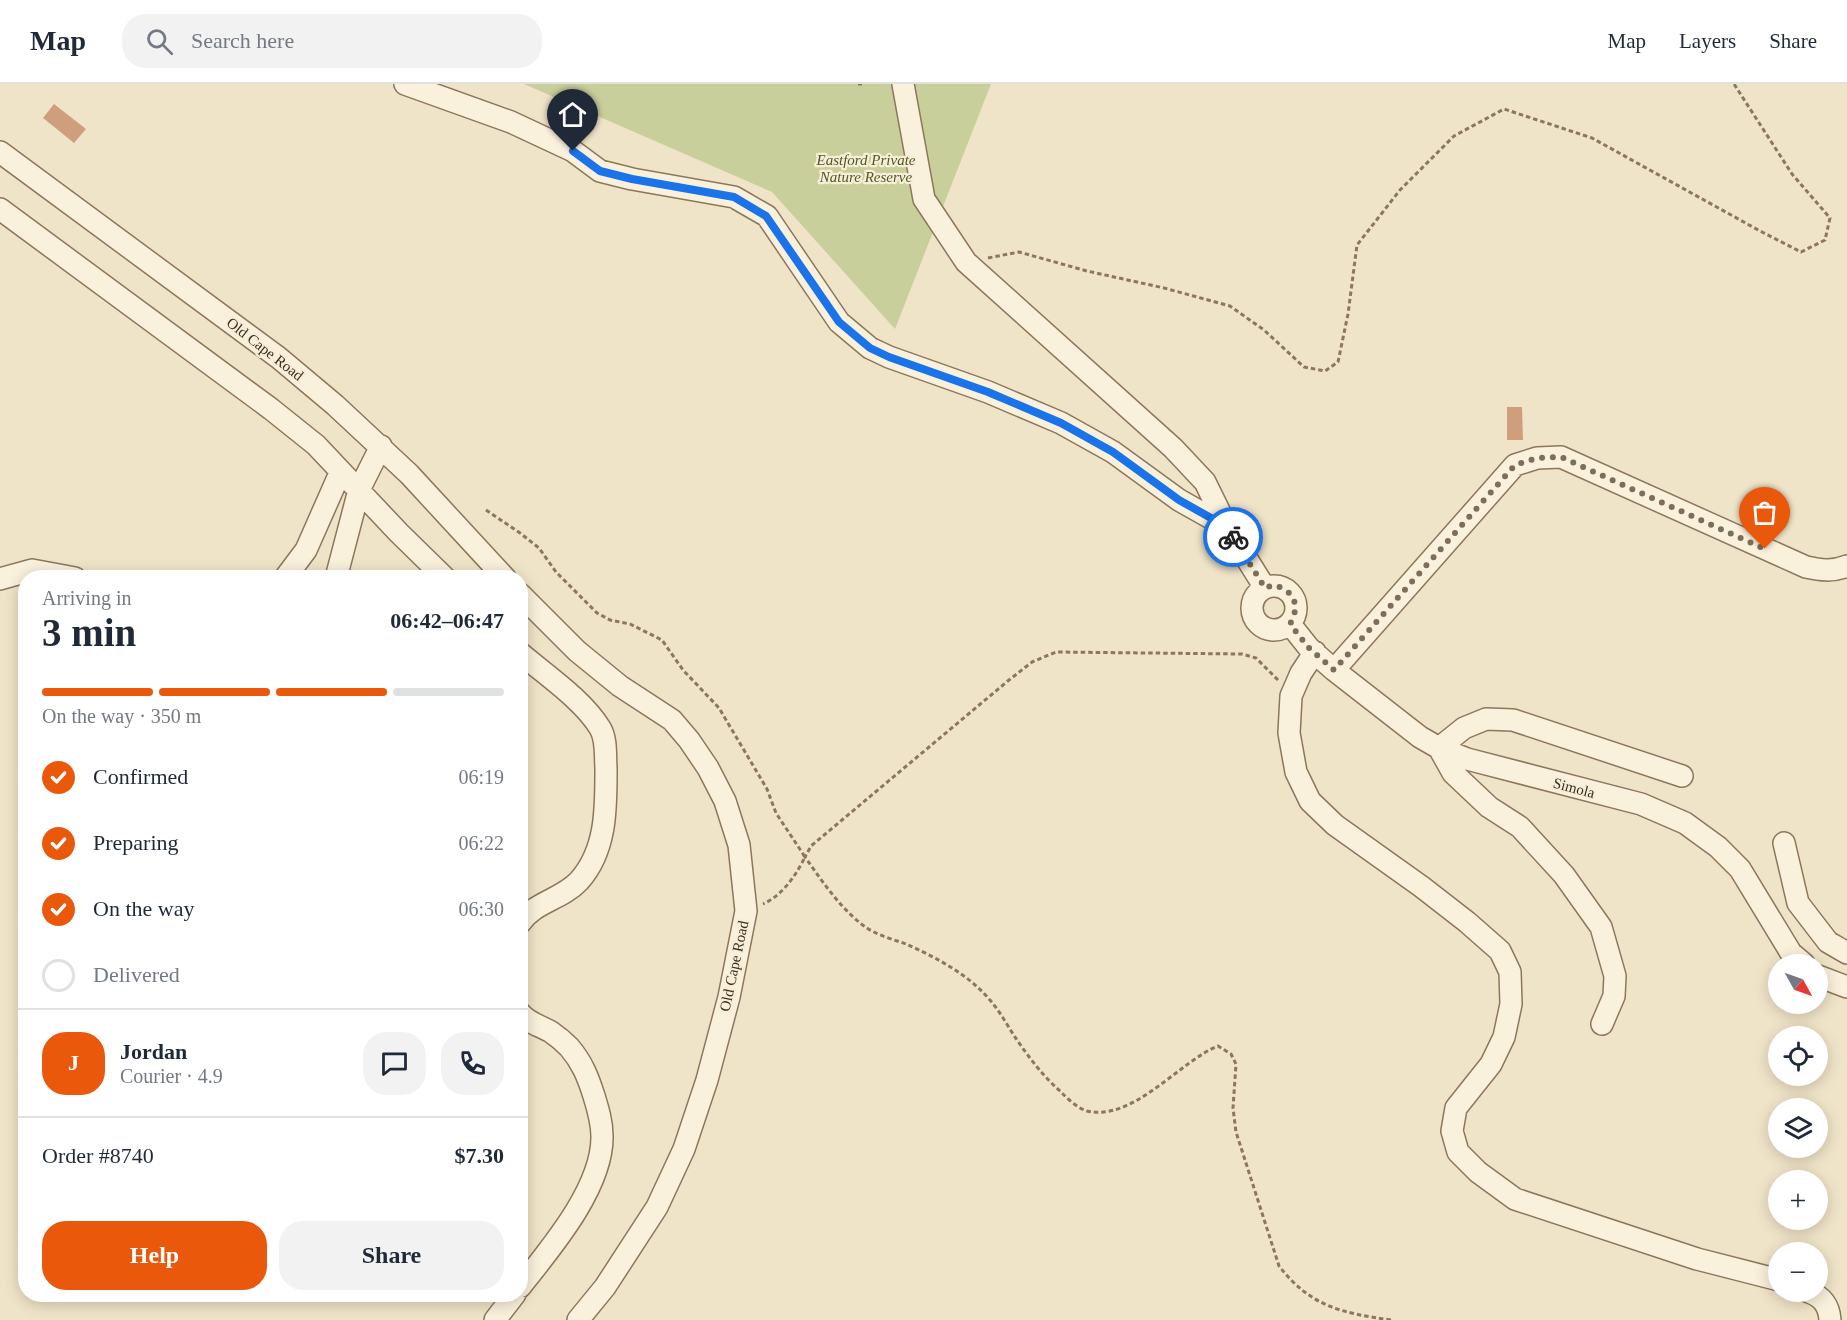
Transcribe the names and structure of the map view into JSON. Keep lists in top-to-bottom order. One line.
{"streets":{"street":["Old Cape Road","Simola"]},"parks":["Eastford Private Nature Reserve"],"north":"bottom right","page":{"header":"Map","search":"Search here","nav":["Map","Layers","Share"],"heading":["3 min","Arriving in","06:42–06:47"],"panel":["Jordan","Courier · 4.9","Order #8740","$7.30"],"bar":"On the way · 350 m","list":[["Confirmed","06:19"],["Preparing","06:22"],["On the way","06:30"],"Delivered"],"map_buttons":["+","−"],"round":"J","buttons":["Help","Share"]}}
